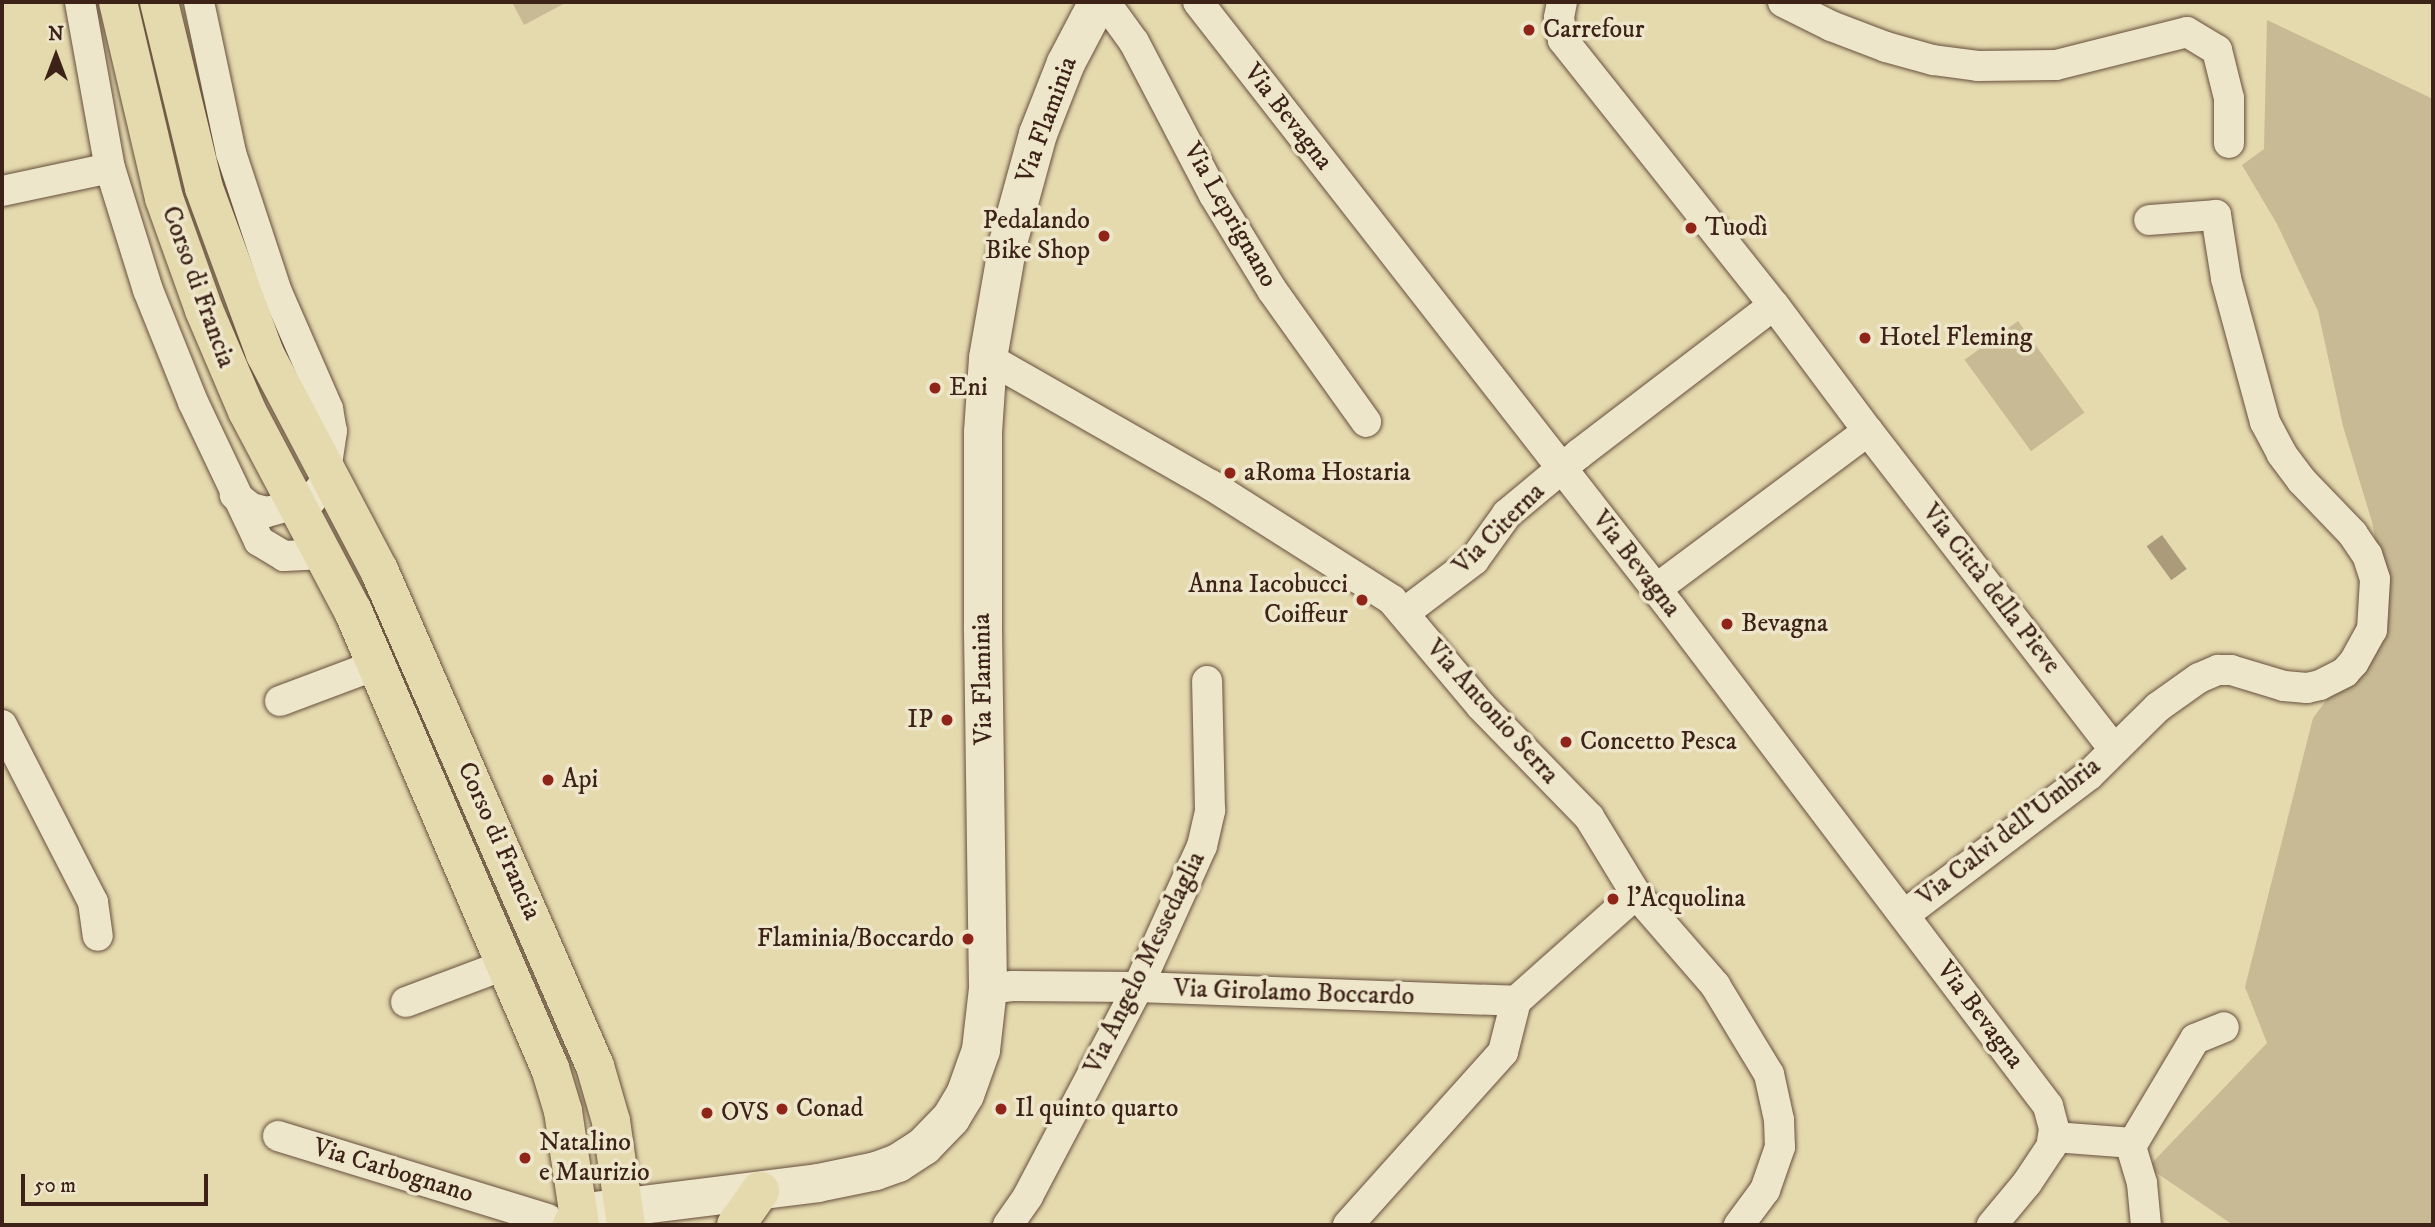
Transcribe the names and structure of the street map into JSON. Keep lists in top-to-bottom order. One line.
{"streets":{"main road":["Corso di Francia"],"street":["Via Bevagna","Via Flaminia","Via Leprignano","Via Citerna","Via Città della Pieve","Via Antonio Serra","Via Calvi dell'Umbria","Via Angelo Messedaglia","Via Girolamo Boccardo","Via Carbognano"]},"crossings":[["Via Bevagna","Via Citerna"],["Via Bevagna","Via Calvi dell'Umbria"],["Via Flaminia","Via Antonio Serra"],["Via Flaminia","Via Girolamo Boccardo"],["Corso di Francia","Via Carbognano"],["Via Citerna","Via Città della Pieve"],["Via Citerna","Via Antonio Serra"],["Via Città della Pieve","Via Calvi dell'Umbria"],["Via Angelo Messedaglia","Via Girolamo Boccardo"]],"places":["Carrefour","Tuodì","Pedalando Bike Shop","Hotel Fleming","Eni","aRoma Hostaria","Anna Iacobucci Coiffeur","Bevagna","IP","Concetto Pesca","Api","l'Acquolina","Flaminia/Boccardo","Conad","Il quinto quarto","OVS","Natalino e Maurizio"],"scale_bar":"50 m","north":"top"}
